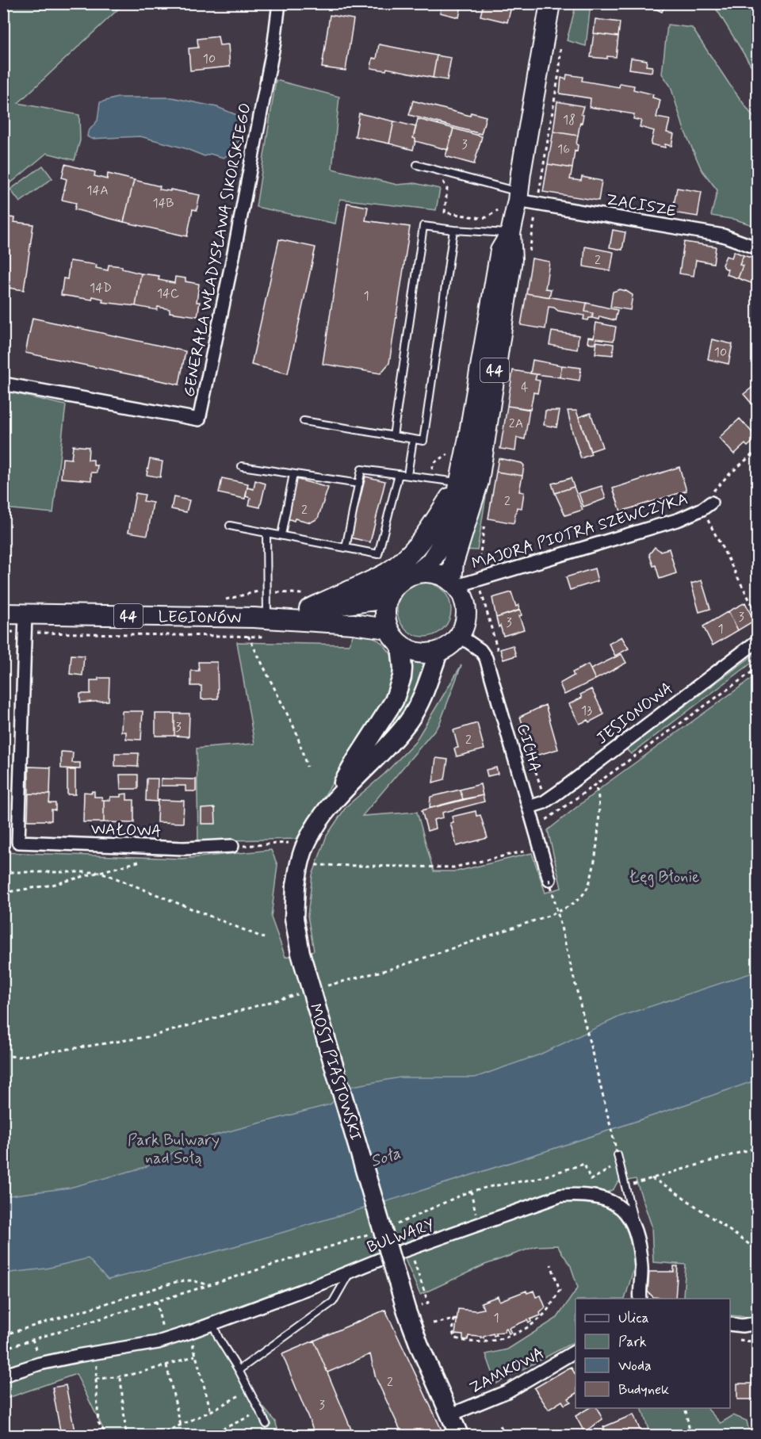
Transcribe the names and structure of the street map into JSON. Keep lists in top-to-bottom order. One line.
{"streets":{"main road":["44","LEGIONÓW"],"street":["ZACISZE","GENERAŁA WŁADYSŁAWA SIKORSKIEGO","MAJORA PIOTRA SZEWCZYKA","JESIONOWA","CICHA","WAŁOWA","MOST PIASTOWSKI","BULWARY","ZAMKOWA"]},"crossings":[["ZACISZE","44"],["44","MAJORA PIOTRA SZEWCZYKA"],["44","LEGIONÓW"],["44","CICHA"],["MAJORA PIOTRA SZEWCZYKA","LEGIONÓW"],["MAJORA PIOTRA SZEWCZYKA","CICHA"],["LEGIONÓW","CICHA"],["LEGIONÓW","WAŁOWA"],["JESIONOWA","CICHA"],["MOST PIASTOWSKI","ZAMKOWA"]],"water":["Soła"],"parks":["Łęg Błonie","Park Bulwary nad Sołą"],"house_numbers":["10","18","3","16","14A","14B","2","14D","14C","1","10","4","2A","2","2","3","3","1","13","3","2","1","2","3"],"legend":["Ulica","Park","Woda","Budynek"]}
